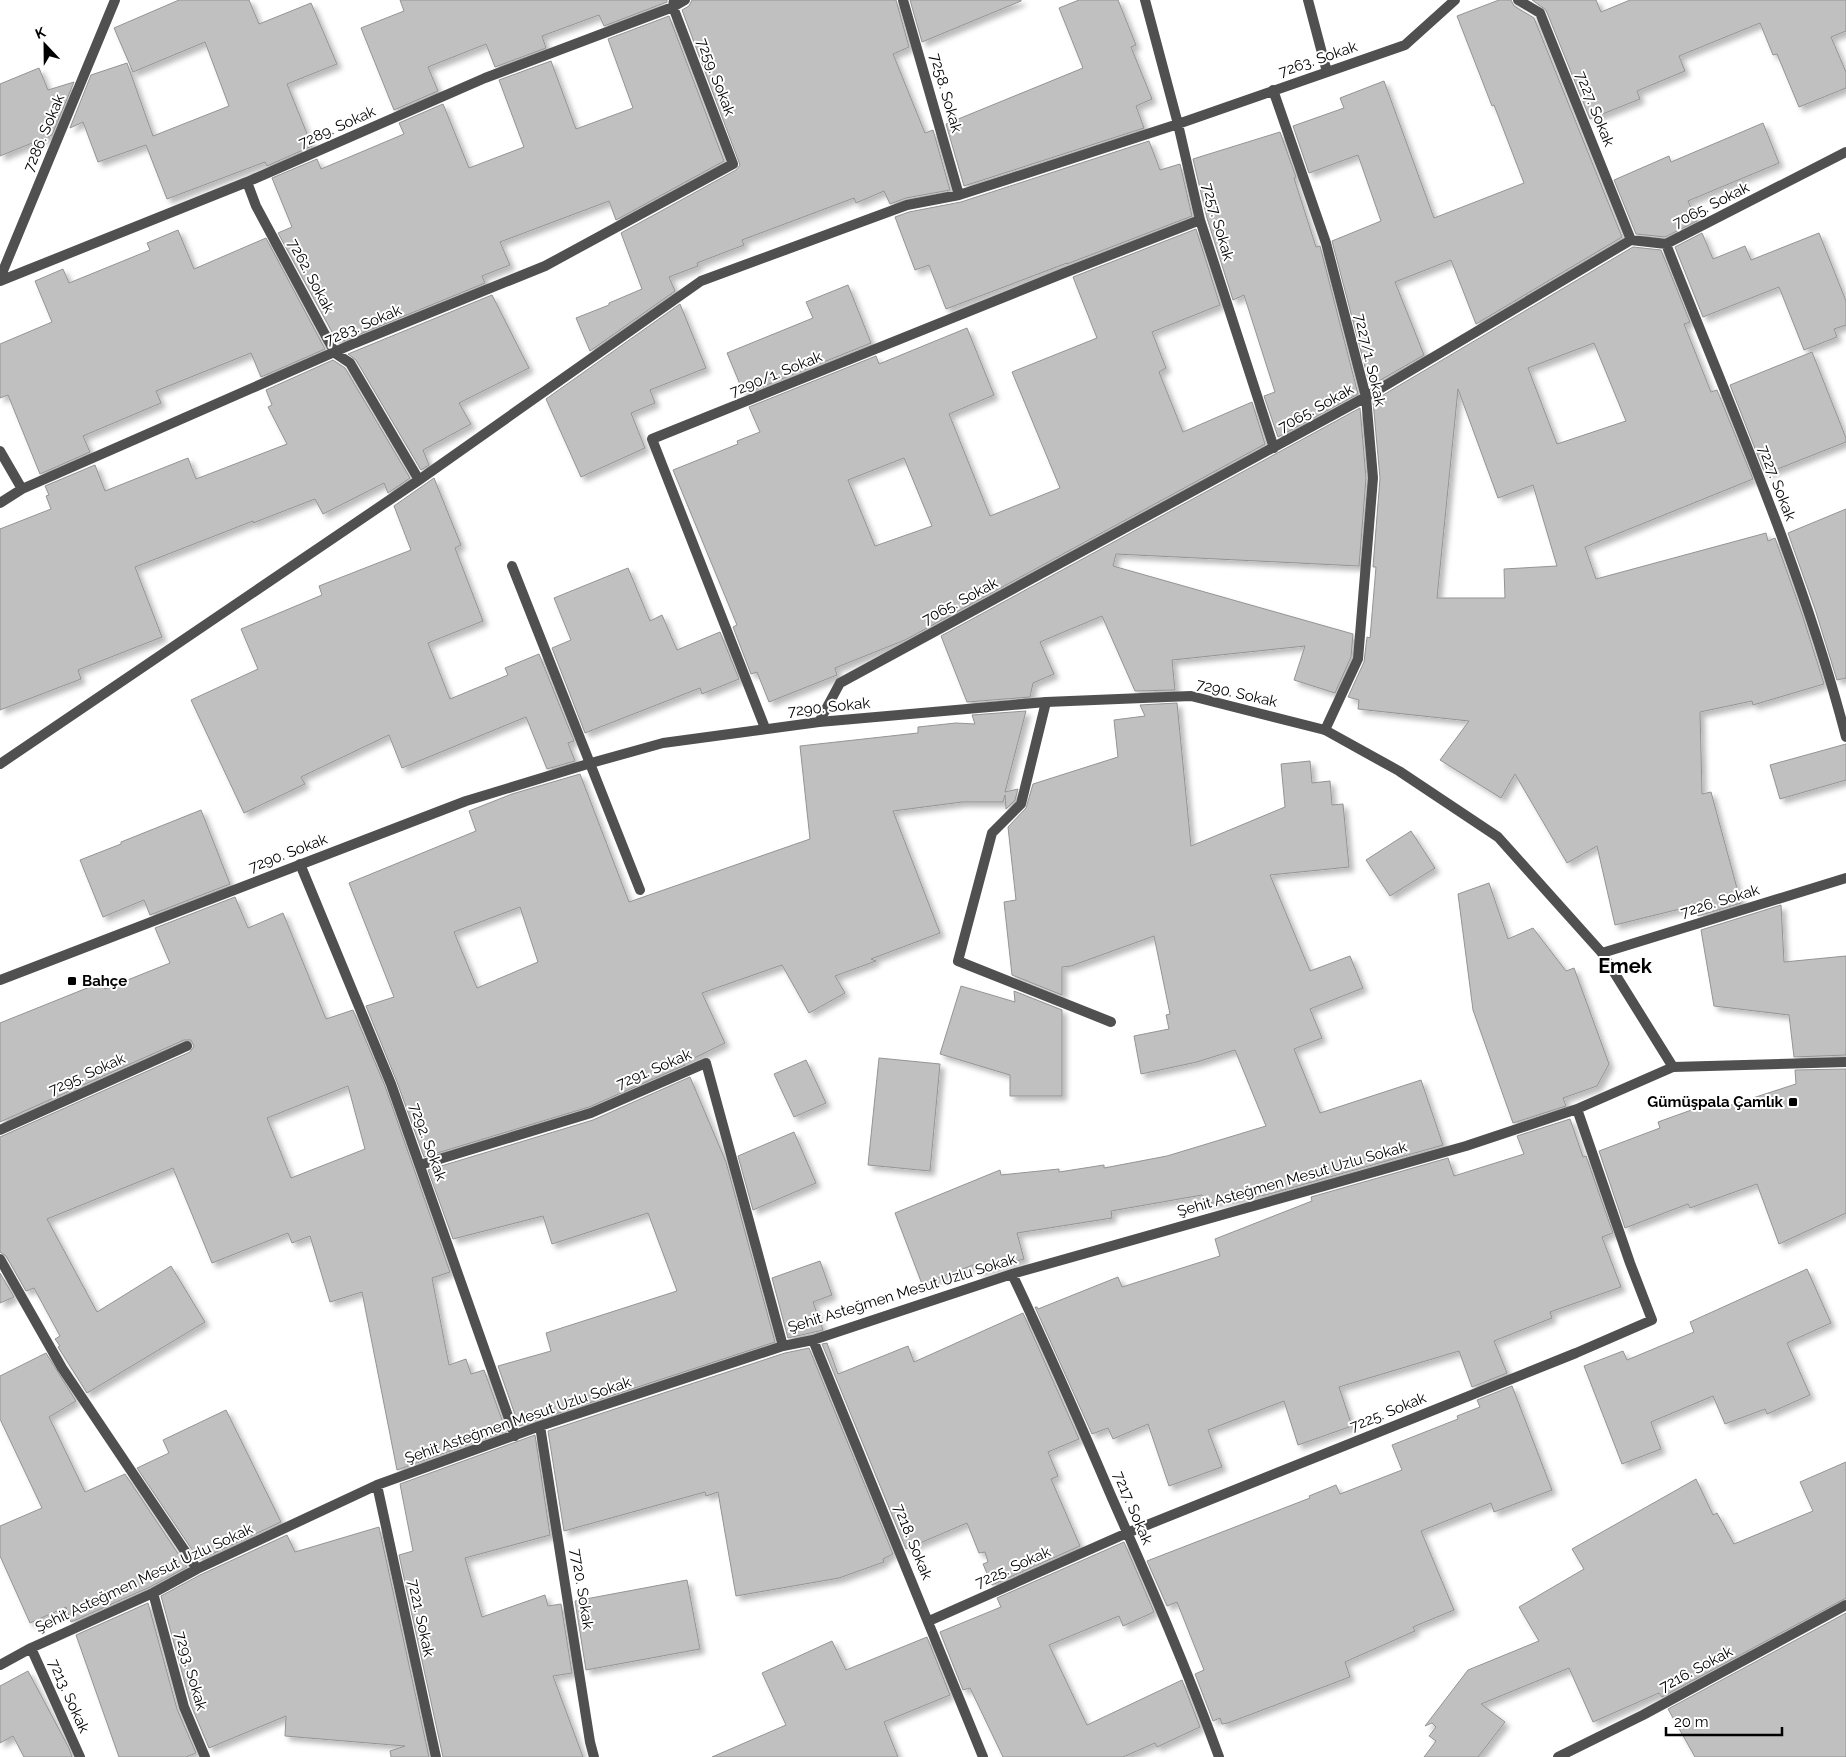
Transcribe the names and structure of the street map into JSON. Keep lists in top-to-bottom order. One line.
{"streets":{"street":["7263. Sokak","7259. Sokak","7258. Sokak","7227. Sokak","7289. Sokak","7286. Sokak","7065. Sokak","7257. Sokak","7262. Sokak","7283. Sokak","7227/1. Sokak","7290/1. Sokak","7290. Sokak","7226. Sokak","7291. Sokak","7295. Sokak","7292. Sokak","Şehit Asteğmen Mesut Uzlu Sokak","7225. Sokak","7217. Sokak","7218. Sokak","7720. Sokak","7221. Sokak","7216. Sokak","7293. Sokak","7213. Sokak"]},"crossings":[["7263. Sokak","7258. Sokak"],["7263. Sokak","7257. Sokak"],["7263. Sokak","7262. Sokak"],["7263. Sokak","7227/1. Sokak"],["7259. Sokak","7289. Sokak"],["7259. Sokak","7283. Sokak"],["7227. Sokak","7065. Sokak"],["7289. Sokak","7286. Sokak"],["7289. Sokak","7262. Sokak"],["7065. Sokak","7257. Sokak"],["7065. Sokak","7227/1. Sokak"],["7065. Sokak","7290. Sokak"],["7257. Sokak","7290/1. Sokak"],["7262. Sokak","7283. Sokak"],["7227/1. Sokak","7290. Sokak"],["7290/1. Sokak","7290. Sokak"],["7290. Sokak","7226. Sokak"],["7290. Sokak","7292. Sokak"],["7290. Sokak","Şehit Asteğmen Mesut Uzlu Sokak"],["7291. Sokak","7292. Sokak"],["7291. Sokak","Şehit Asteğmen Mesut Uzlu Sokak"],["7292. Sokak","Şehit Asteğmen Mesut Uzlu Sokak"],["Şehit Asteğmen Mesut Uzlu Sokak","7225. Sokak"],["Şehit Asteğmen Mesut Uzlu Sokak","7217. Sokak"],["Şehit Asteğmen Mesut Uzlu Sokak","7218. Sokak"],["Şehit Asteğmen Mesut Uzlu Sokak","7720. Sokak"],["Şehit Asteğmen Mesut Uzlu Sokak","7221. Sokak"],["Şehit Asteğmen Mesut Uzlu Sokak","7293. Sokak"],["Şehit Asteğmen Mesut Uzlu Sokak","7213. Sokak"],["7225. Sokak","7217. Sokak"],["7225. Sokak","7218. Sokak"]],"districts":["Emek"],"places":{"transit":["Bahçe","Gümüşpala Çamlık"]},"scale_bar":"20 m","north":"top"}
